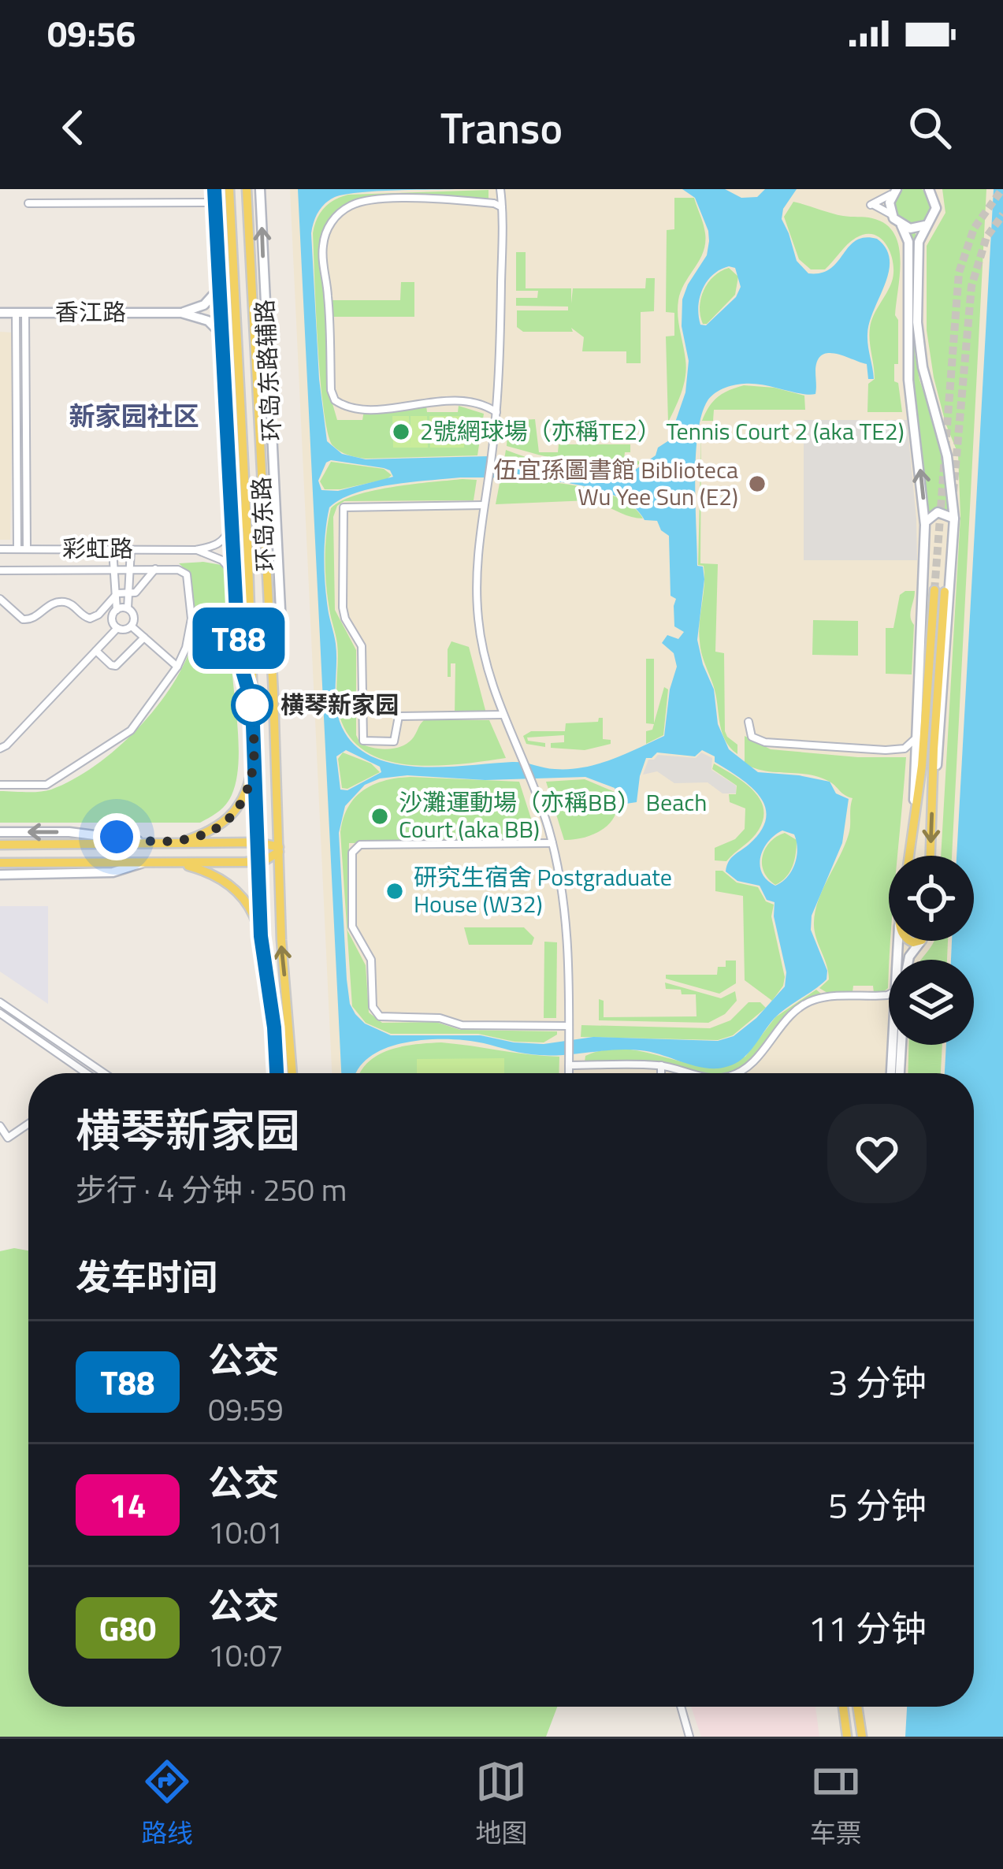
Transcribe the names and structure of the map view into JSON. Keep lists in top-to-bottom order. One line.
{"streets":{"main road":["香江路","环岛东路辅路","环岛东路"],"street":["彩虹路"]},"crossings":[["环岛东路辅路","环岛东路"]],"districts":["新家园社区"],"places":["2號網球場（亦稱TE2） Tennis Court 2 (aka TE2)","伍宜孫圖書館 Biblioteca Wu Yee Sun (E2)","横琴新家园","沙灘運動場（亦稱BB） Beach Court (aka BB)","研究生宿舍 Postgraduate House (W32)"],"lines":["bus line T88"],"page":{"status":"09:56","header":"Transo","on_map":"T88","heading":[["横琴新家园","步行 · 4 分钟 · 250 m"],"发车时间"],"list":[{"mark":"T88","name":"公交","note":"09:59","value":"3 分钟"},{"mark":"14","name":"公交","note":"10:01","value":"5 分钟"},{"mark":"G80","name":"公交","note":"10:07","value":"11 分钟"}],"tabs":["路线","地图","车票"]}}
